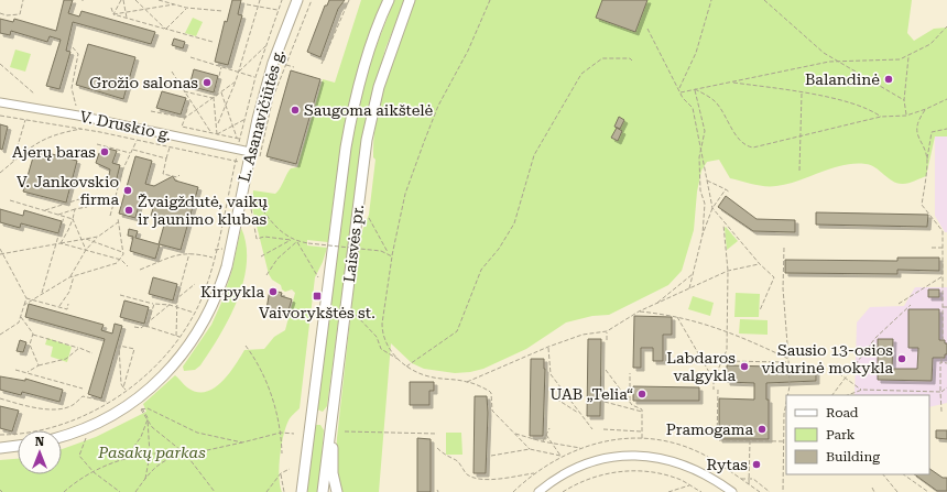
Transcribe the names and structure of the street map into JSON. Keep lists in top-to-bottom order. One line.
{"streets":{"main road":["L. Asanavičiūtės g.","Laisvės pr."],"street":["V. Druskio g."]},"crossings":[["L. Asanavičiūtės g.","V. Druskio g."]],"parks":["Pasakų parkas"],"places":{"other":["Balandinė","Grožio salonas","Saugoma aikštelė","Ajerų baras","V. Jankovskio firma","Žvaigždutė, vaikų ir jaunimo klubas","Kirpykla","Sausio 13-osios vidurinė mokykla","Labdaros valgykla","UAB „Telia“","Pramogama","Rytas"],"transit":["Vaivorykštės st."]},"legend":["Road","Park","Building"],"north":"top"}
